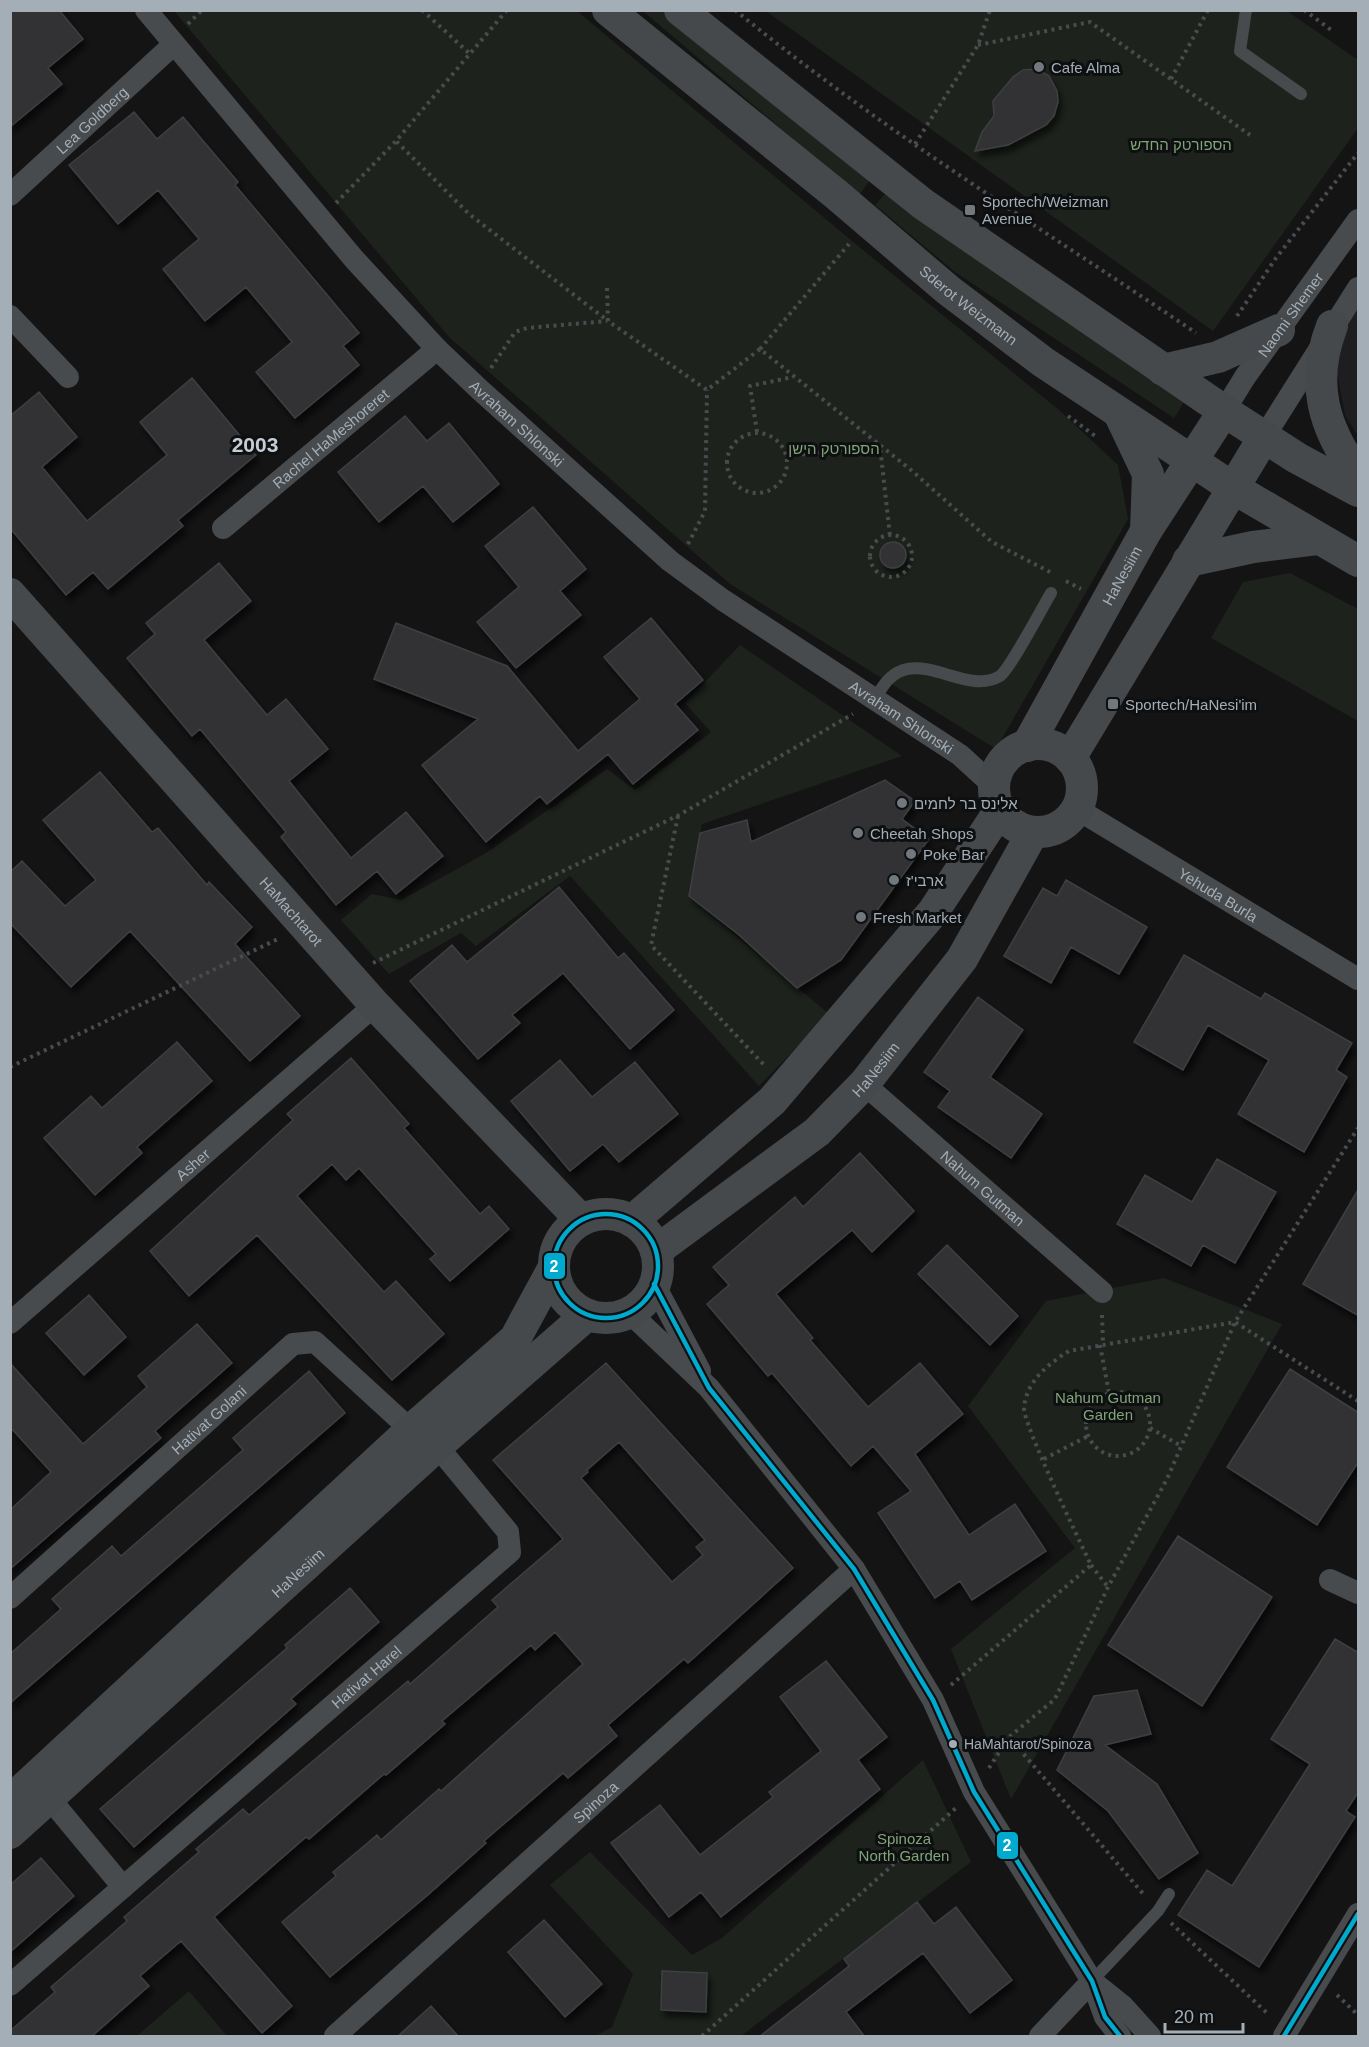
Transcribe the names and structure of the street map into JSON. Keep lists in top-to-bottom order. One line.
{"streets":{"street":["Lea Goldberg","Sderot Weizmann","Naomi Shemer","Avraham Shlonski","Rachel HaMeshoreret","HaNesiim","Yehuda Burla","HaMachtarot","Asher","Nahum Gutman","Hativat Golani","Hativat Harel","Spinoza"]},"crossings":[["Lea Goldberg","Avraham Shlonski"],["Sderot Weizmann","HaNesiim"],["Naomi Shemer","HaNesiim"],["Avraham Shlonski","Rachel HaMeshoreret"],["Avraham Shlonski","HaNesiim"],["Avraham Shlonski","Yehuda Burla"],["HaNesiim","Yehuda Burla"],["HaNesiim","HaMachtarot"],["HaNesiim","Nahum Gutman"],["HaNesiim","Hativat Golani"],["HaNesiim","Hativat Harel"],["HaMachtarot","Asher"],["Hativat Golani","Hativat Harel"]],"districts":["2003"],"parks":["הספורטק החדש","הספורטק הישן","Nahum Gutman Garden","Spinoza North Garden"],"places":{"other":["Cafe Alma","אלינס בר לחמים","Cheetah Shops","Poke Bar","ארבי'ז","Fresh Market","HaMahtarot/Spinoza"],"transit":["Sportech/Weizman Avenue","Sportech/HaNesi'im"]},"lines":["transit line 2"],"scale_bar":"20 m"}
